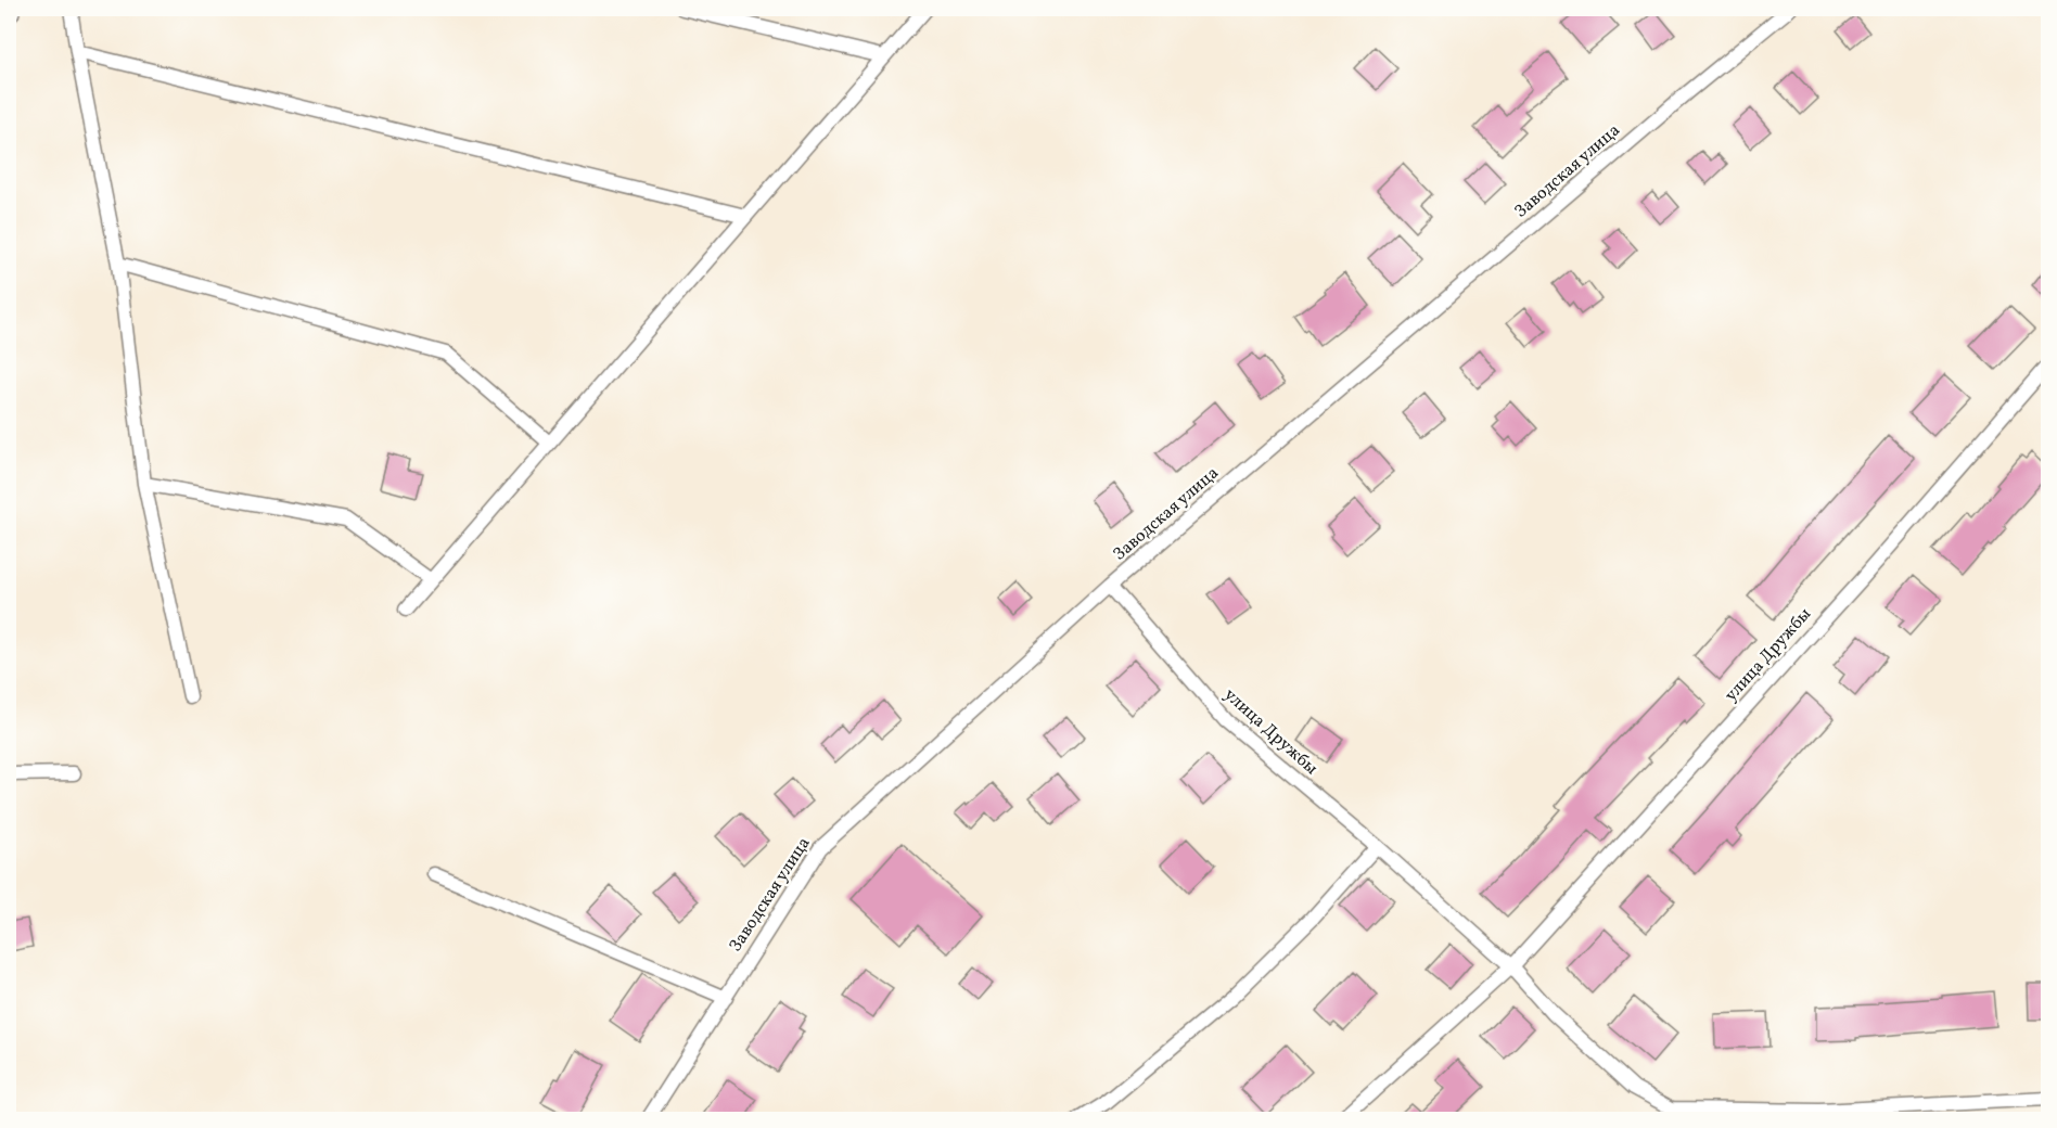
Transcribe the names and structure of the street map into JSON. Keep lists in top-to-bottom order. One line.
{"streets":{"street":["Заводская улица","улица Дружбы"]},"crossings":[["Заводская улица","улица Дружбы"]]}
